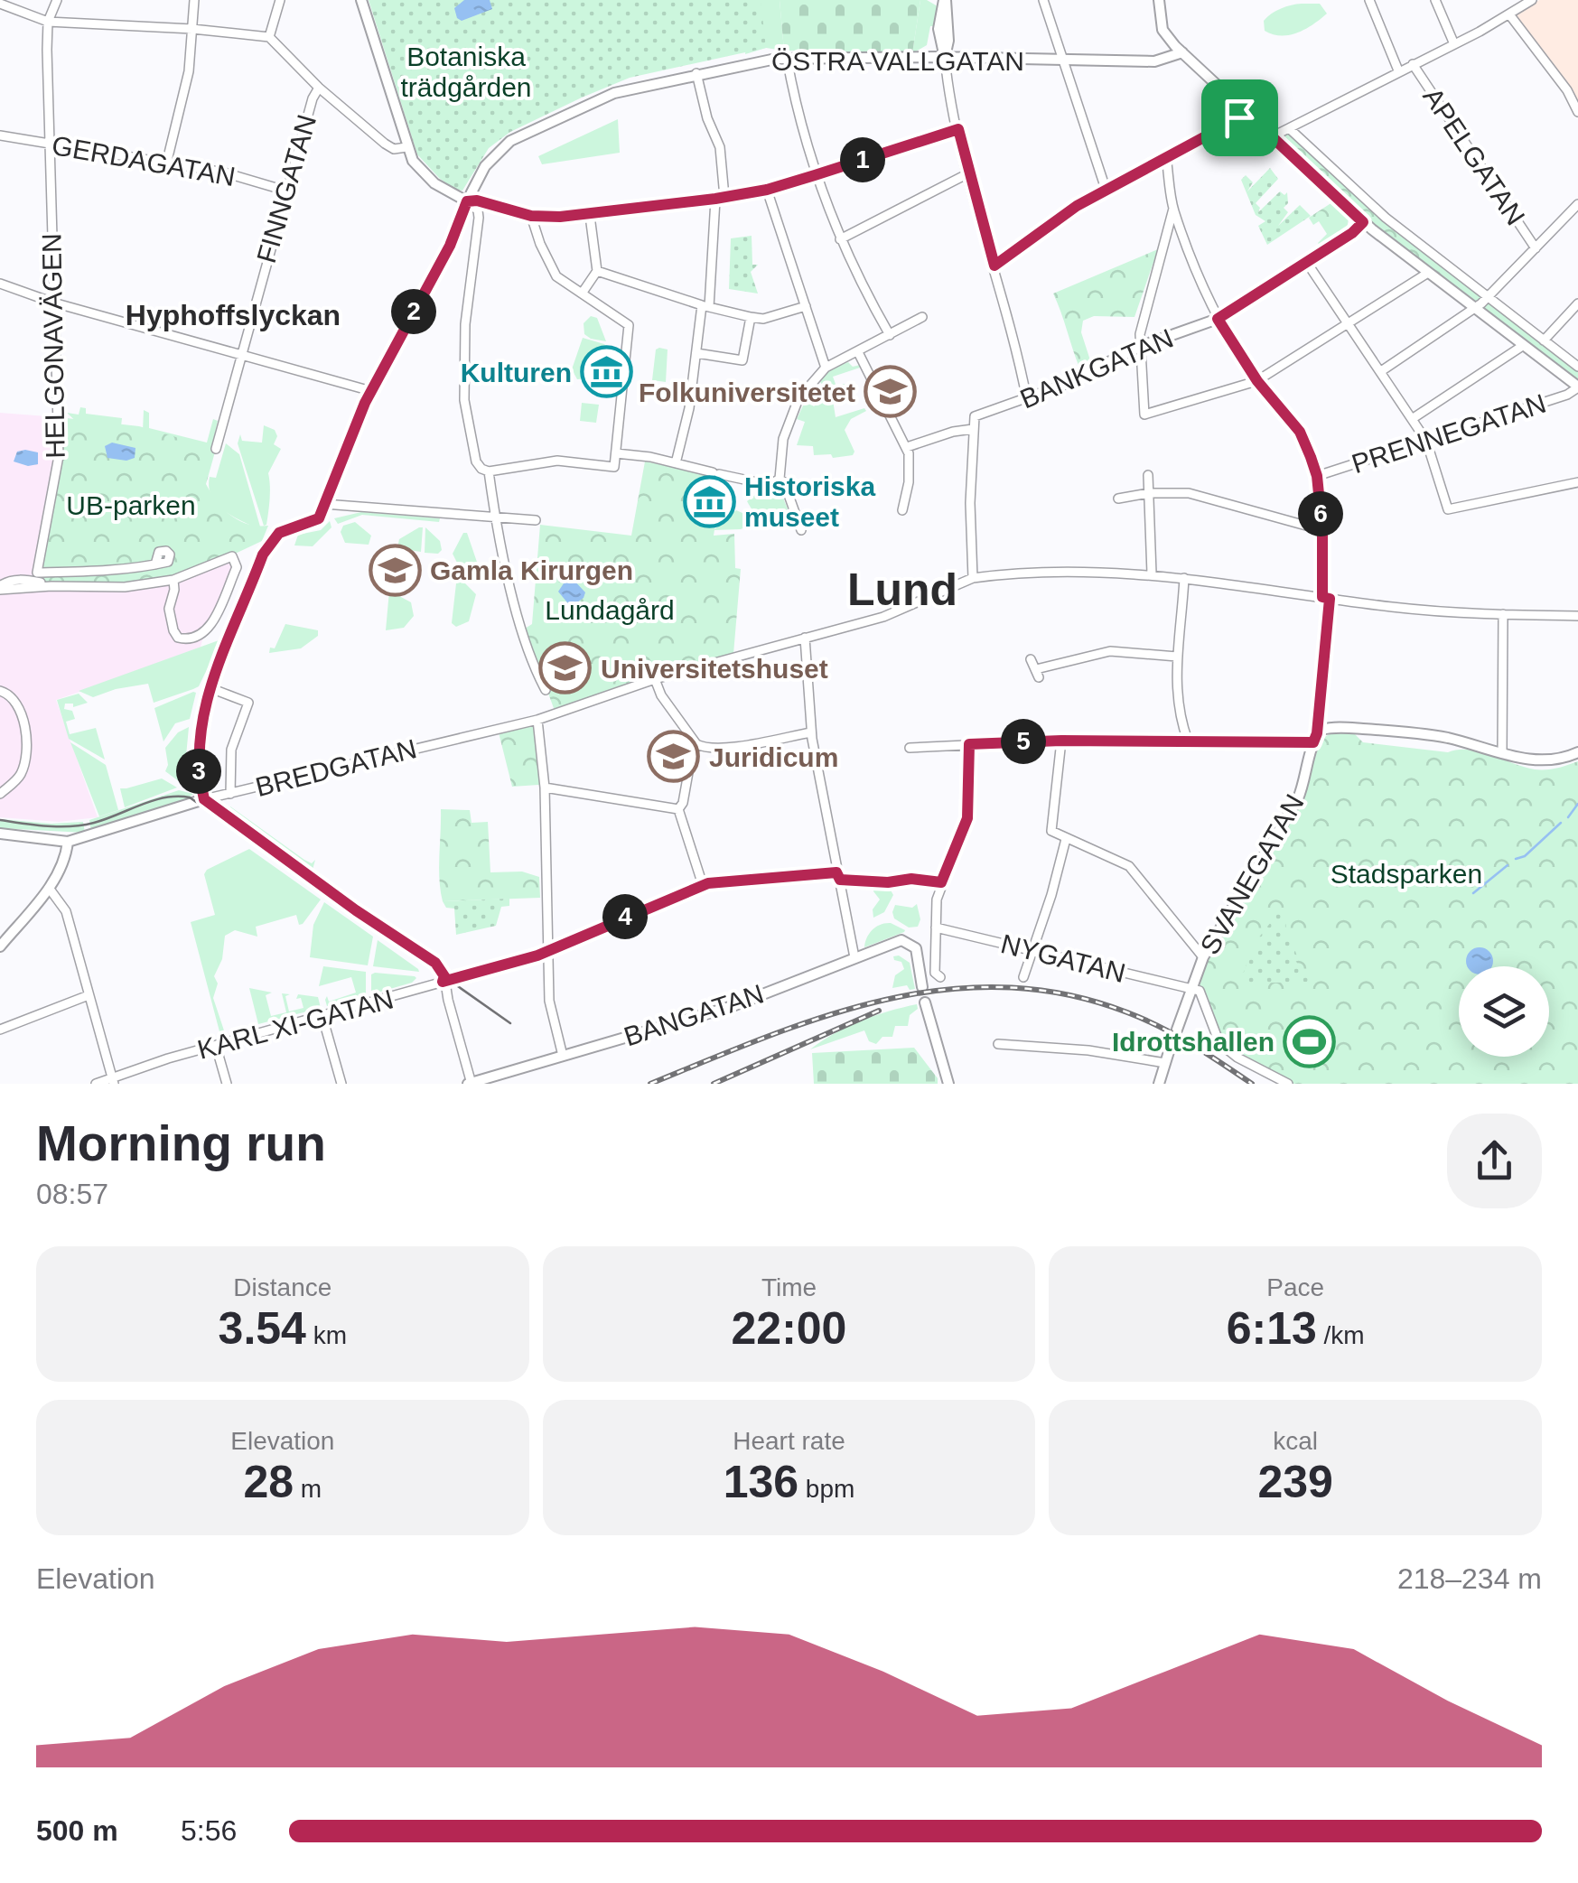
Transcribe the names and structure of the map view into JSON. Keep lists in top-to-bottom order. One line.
{"streets":{"street":["ÖSTRA VALLGATAN","APELGATAN","GERDAGATAN","FINNGATAN","HELGONAVÄGEN","BANKGATAN","PRENNEGATAN","BREDGATAN","SVANEGATAN","NYGATAN","BANGATAN","KARL XI-GATAN"]},"crossings":[["GERDAGATAN","FINNGATAN"],["GERDAGATAN","HELGONAVÄGEN"],["BANKGATAN","SVANEGATAN"],["PRENNEGATAN","SVANEGATAN"],["BREDGATAN","SVANEGATAN"],["SVANEGATAN","NYGATAN"]],"districts":["Hyphoffslyckan","Lund"],"parks":["Botaniska trädgården","UB-parken","Lundagård","Stadsparken"],"places":{"museum":["Kulturen","Historiska museet"],"school or university":["Folkuniversitetet","Gamla Kirurgen","Universitetshuset","Juridicum"],"sports":["Idrottshallen"]},"page":{"pins":["1","2","6","5","3","4"],"heading":["Morning run","08:57"],"stats":[["Distance","3.54 km"],["Time","22:00"],["Pace","6:13 /km"],["Elevation","28 m"],["Heart rate","136 bpm"],["kcal","239"]],"chart":["Elevation","218–234 m"],"list":[{"name":"500 m","note":"5:56"}]}}
